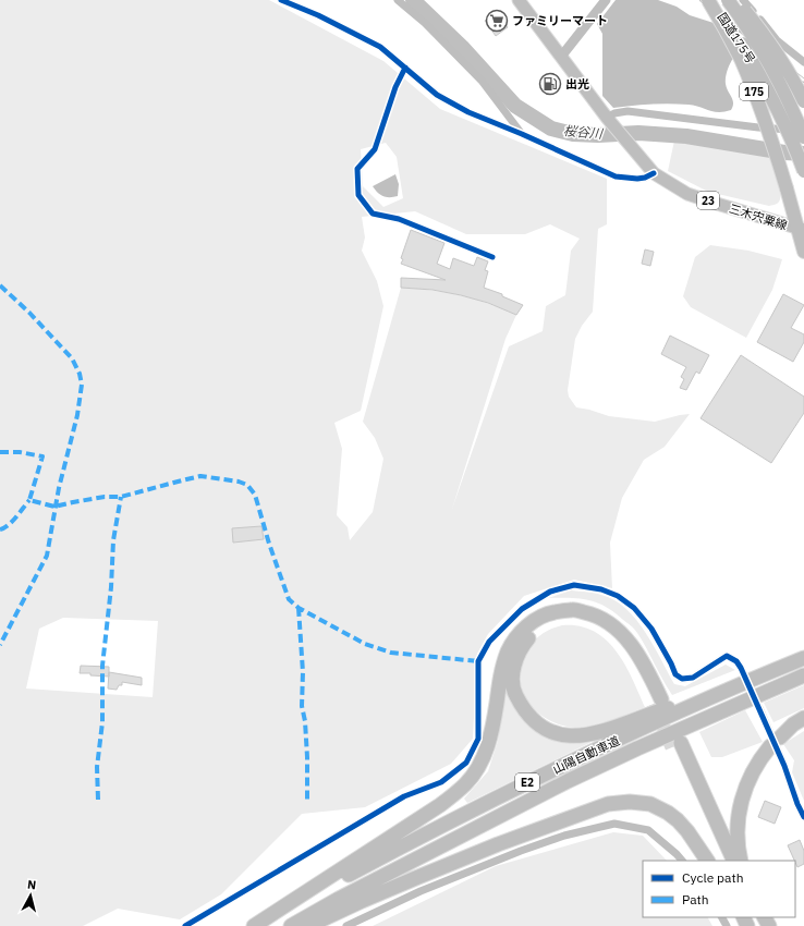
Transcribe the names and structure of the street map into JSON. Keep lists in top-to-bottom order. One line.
{"streets":{"highway":["国道175号","175","山陽自動車道","E2"],"main road":["23","三木宍粟線"]},"crossings":[["国道175号","175"],["175","三木宍粟線"]],"water":["桜谷川"],"places":{"supermarket":["ファミリーマート"],"fuel station":["出光"]},"legend":["Cycle path","Path"],"north":"top"}
